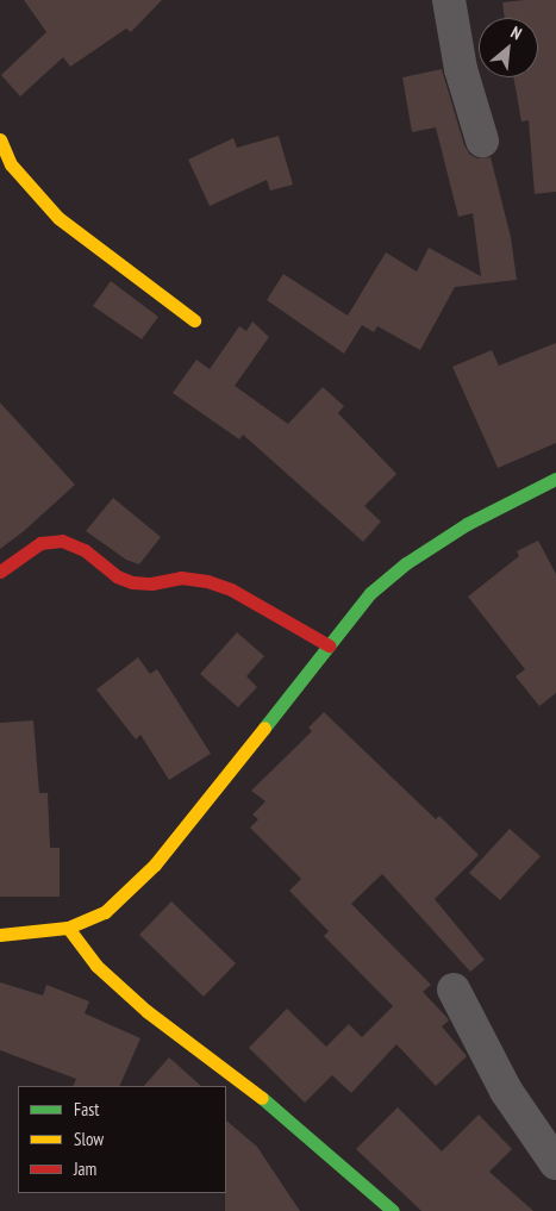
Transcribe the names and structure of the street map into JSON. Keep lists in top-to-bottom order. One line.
{"legend":["Fast","Slow","Jam"],"north":"top right"}
